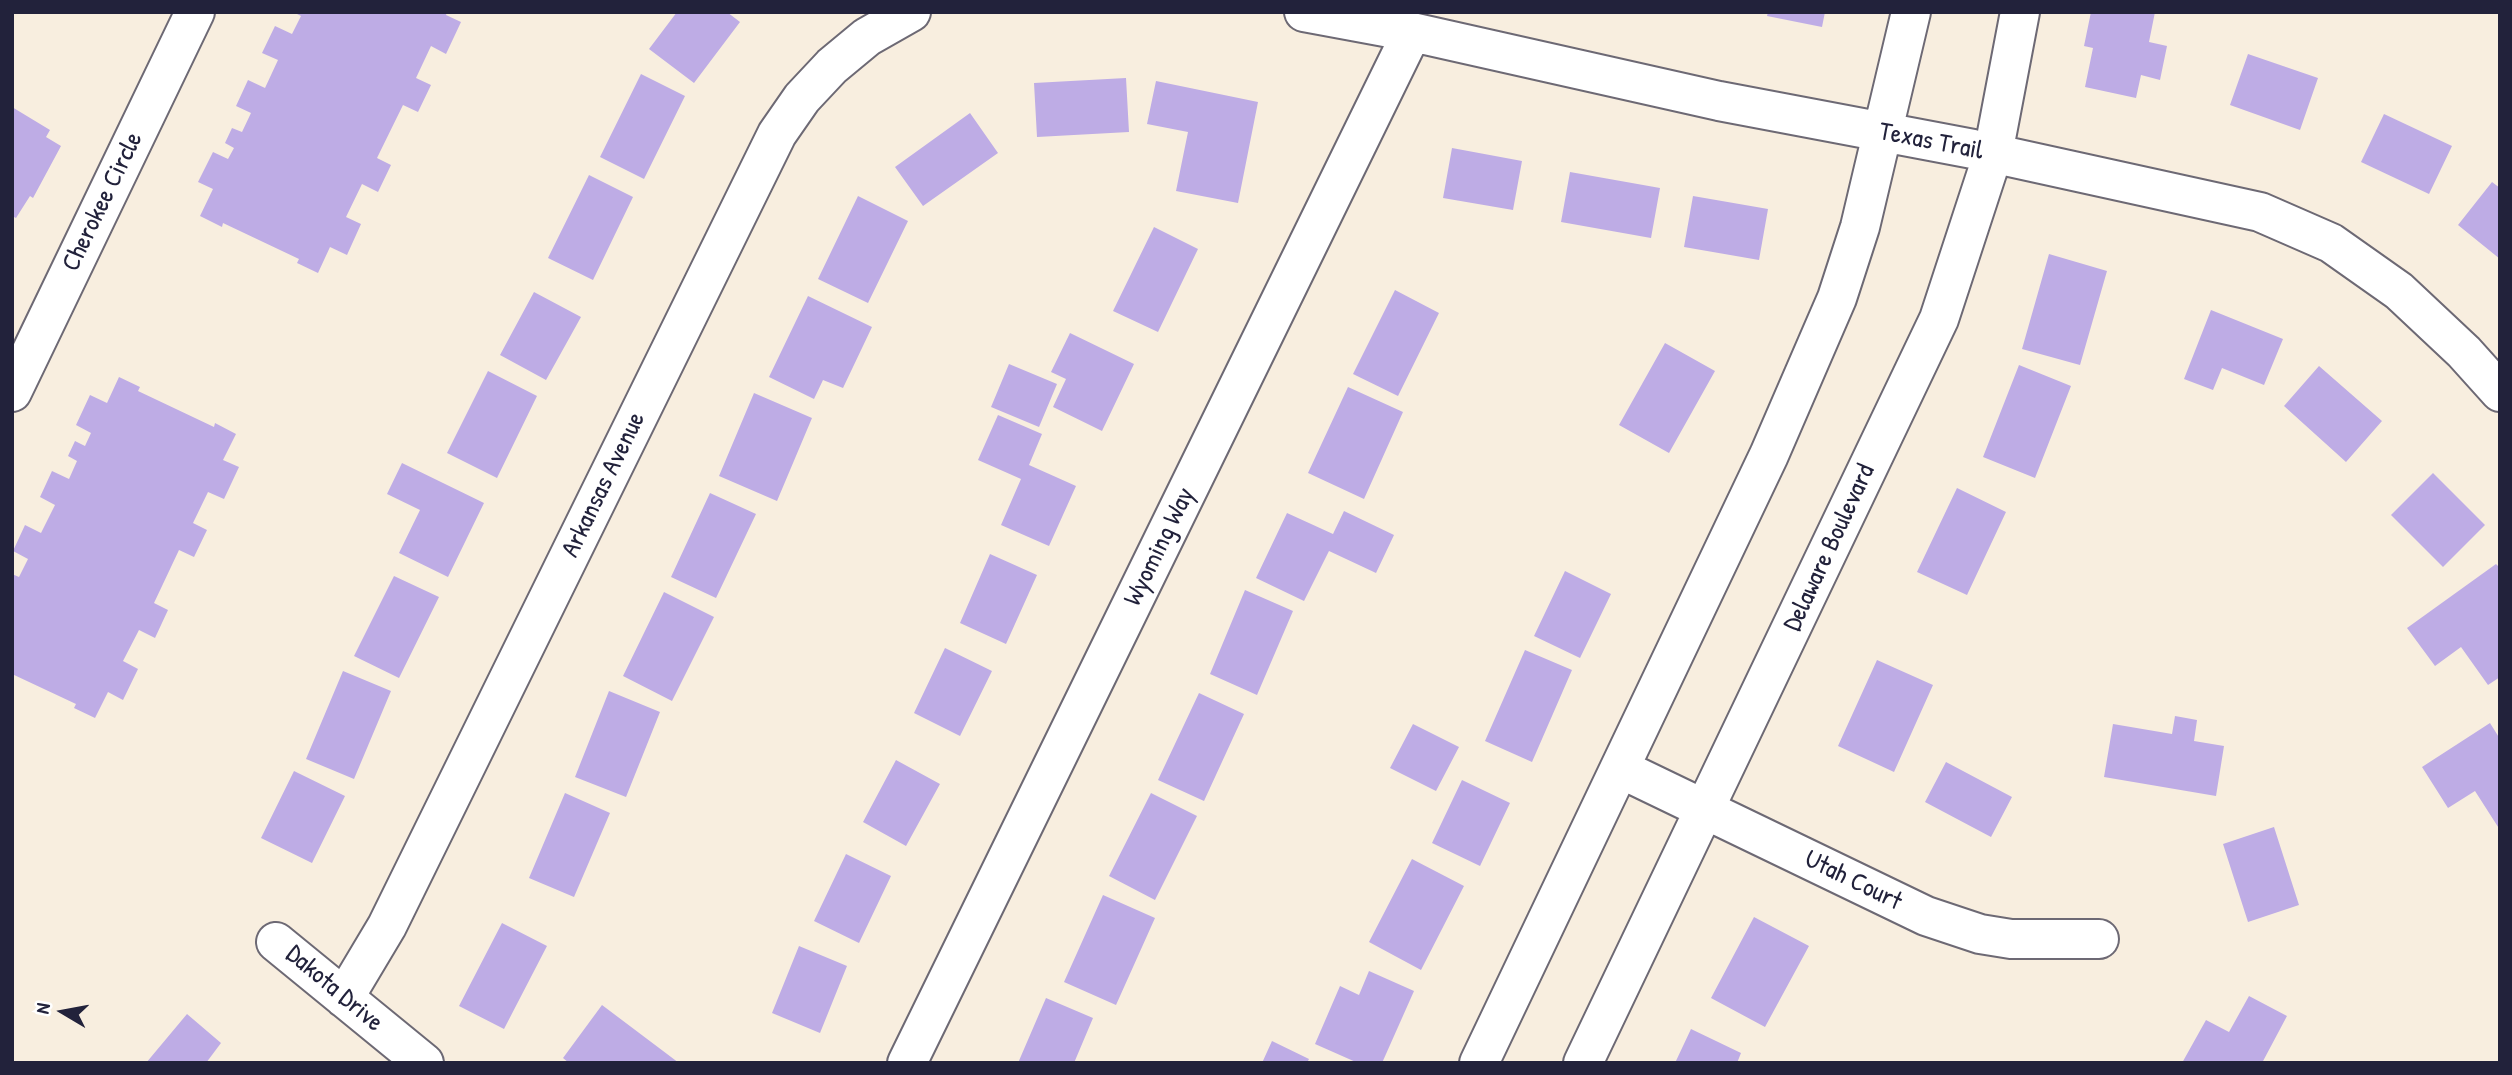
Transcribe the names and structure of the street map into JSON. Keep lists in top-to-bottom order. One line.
{"streets":{"street":["Texas Trail","Cherokee Circle","Arkansas Avenue","Wyoming Way","Delaware Boulevard","Utah Court","Dakota Drive"]},"crossings":[["Texas Trail","Wyoming Way"],["Texas Trail","Delaware Boulevard"],["Arkansas Avenue","Dakota Drive"],["Delaware Boulevard","Utah Court"]],"north":"left"}
